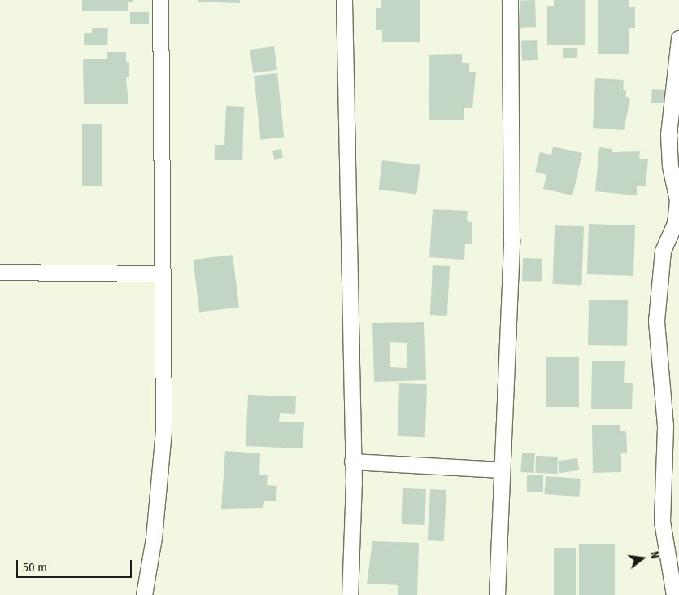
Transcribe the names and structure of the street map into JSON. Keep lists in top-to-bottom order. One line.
{"scale_bar":"50 m","north":"right"}
